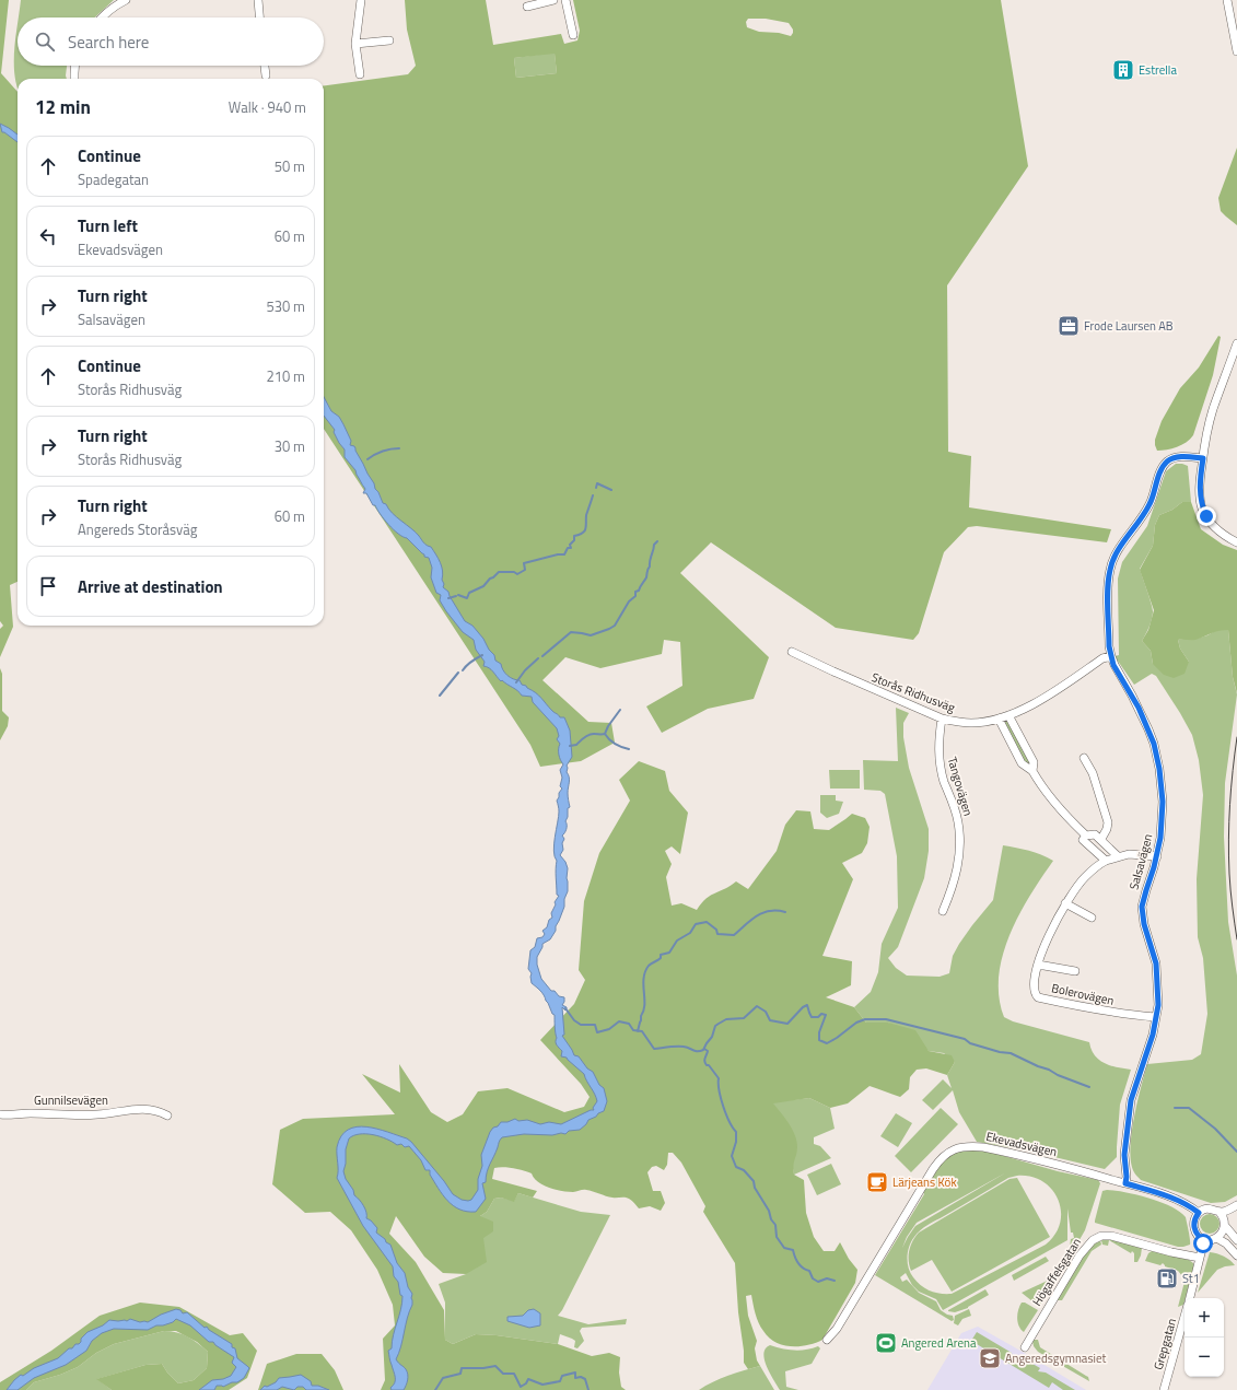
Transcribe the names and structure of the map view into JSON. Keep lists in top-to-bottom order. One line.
{"streets":{"street":["Storås Ridhusväg","Tangovägen","Salsavägen","Bolerovägen","Gunnilsevägen","Ekevadsvägen","Högaffelsgatan","Grepgatan"]},"crossings":[["Storås Ridhusväg","Tangovägen"],["Storås Ridhusväg","Salsavägen"],["Salsavägen","Bolerovägen"],["Salsavägen","Ekevadsvägen"]],"places":{"building":["Estrella"],"office":["Frode Laursen AB"],"cafe":["Lärjeans Kök"],"fuel station":["St1"],"sports":["Angered Arena"],"school or university":["Angeredsgymnasiet"]},"page":{"search":"Search here","heading":["12 min","Walk · 940 m"],"list":[["Continue","Spadegatan","50 m"],["Turn left","Ekevadsvägen","60 m"],["Turn right","Salsavägen","530 m"],["Continue","Storås Ridhusväg","210 m"],["Turn right","Storås Ridhusväg","30 m"],["Turn right","Angereds Storåsväg","60 m"],"Arrive at destination"],"map_buttons":["+","−"]}}
